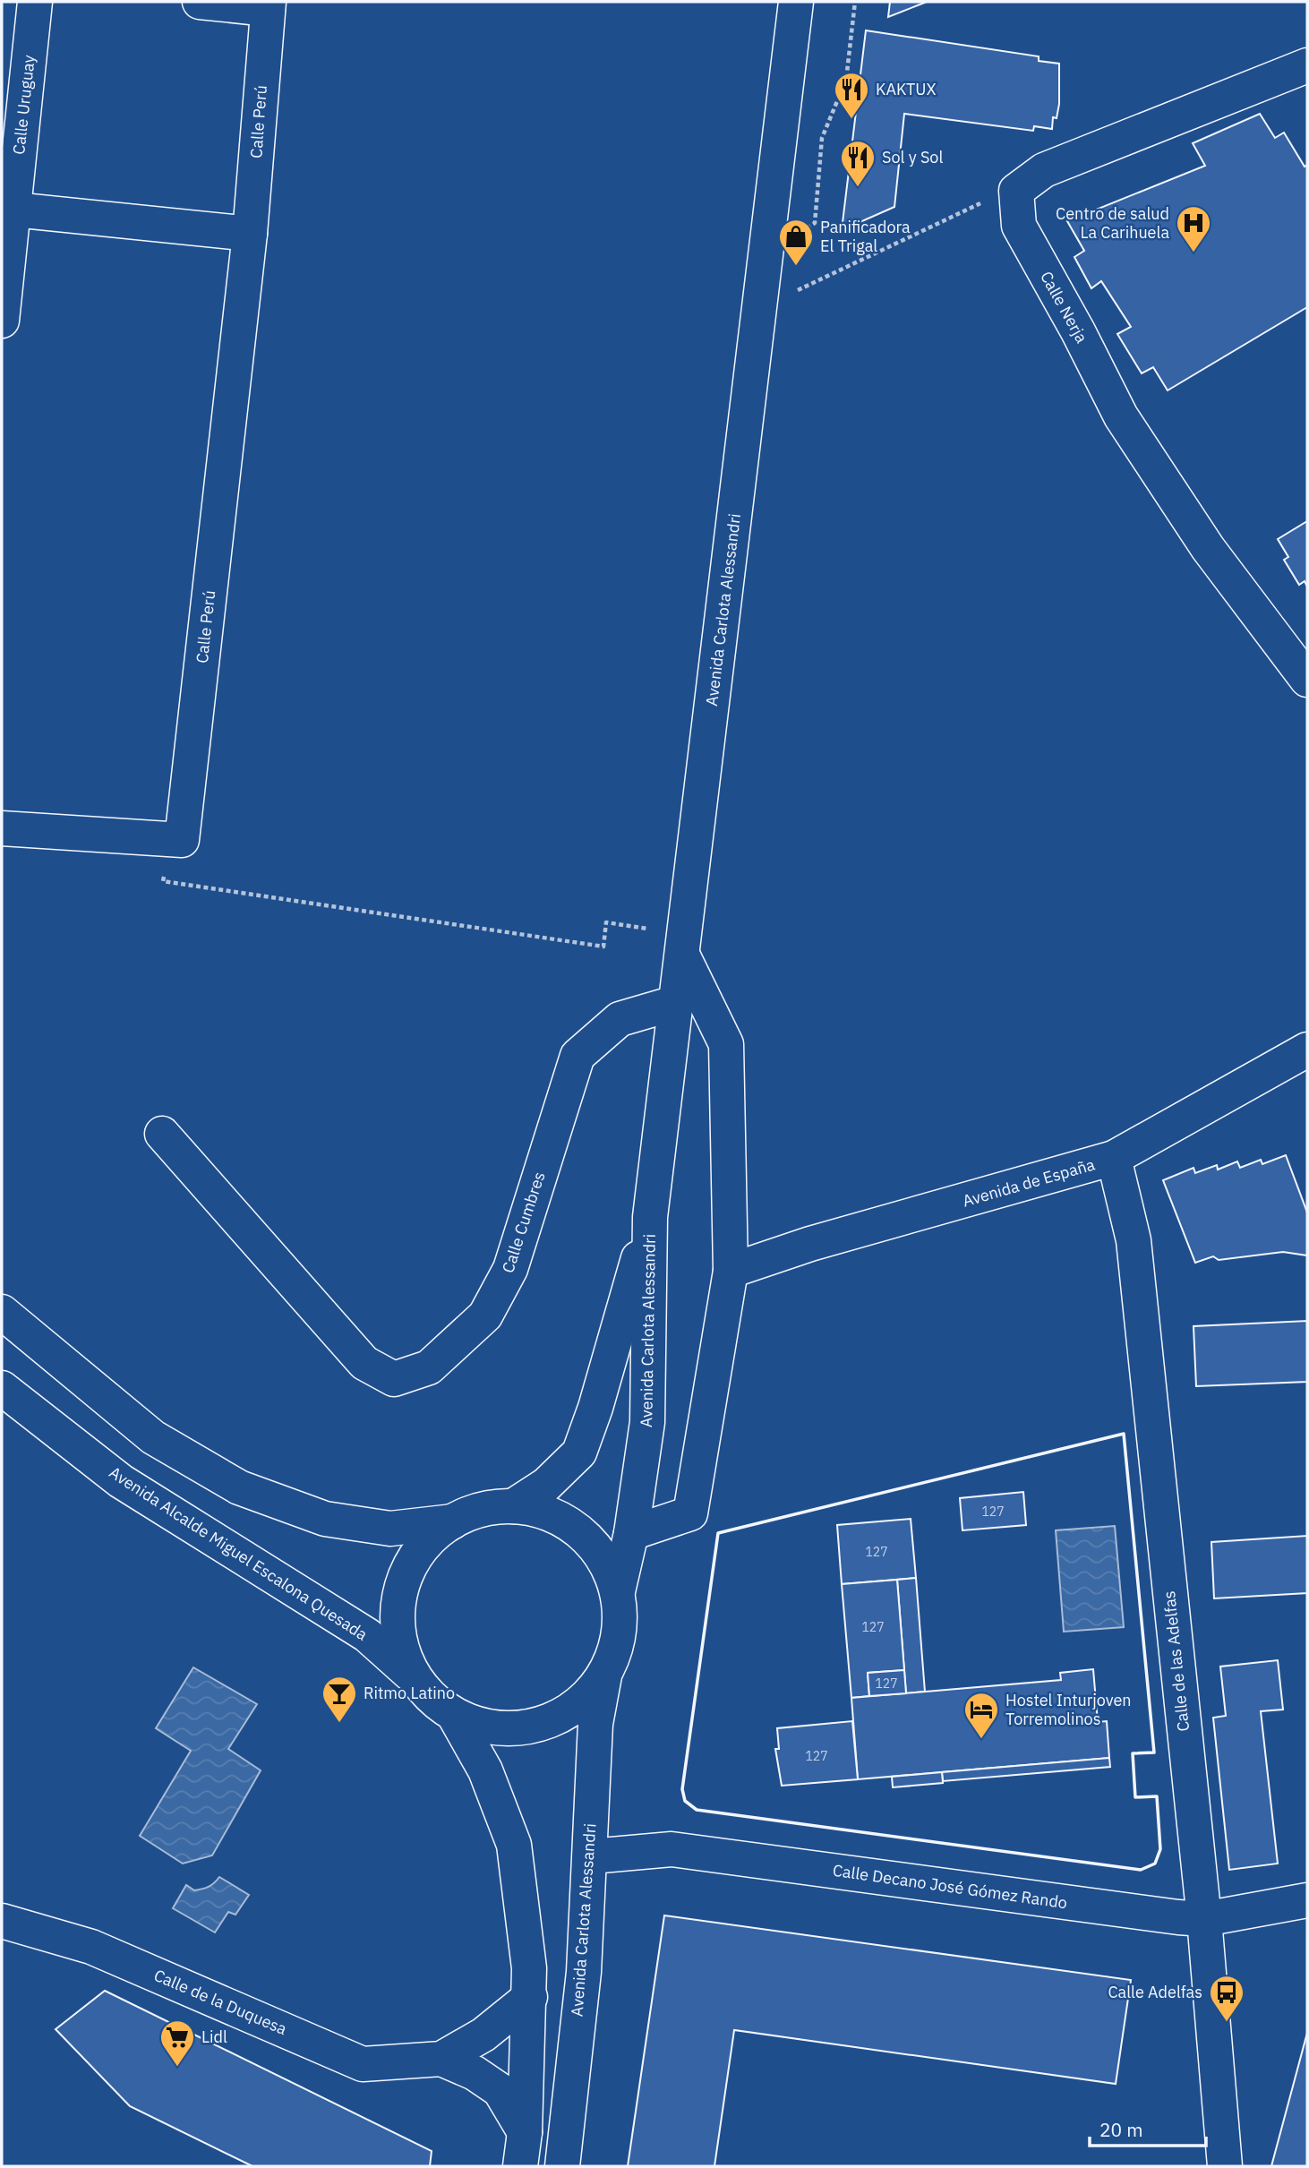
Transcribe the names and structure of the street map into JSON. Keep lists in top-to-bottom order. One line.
{"streets":{"street":["Calle Uruguay","Calle Perú","Calle Nerja","Avenida Carlota Alessandri","Avenida de España","Calle Cumbres","Avenida Alcalde Miguel Escalona Quesada","Calle de las Adelfas","Calle Decano José Gómez Rando","Calle de la Duquesa"]},"crossings":[["Avenida Carlota Alessandri","Calle Cumbres"],["Avenida Carlota Alessandri","Avenida Alcalde Miguel Escalona Quesada"],["Avenida Carlota Alessandri","Calle Decano José Gómez Rando"],["Avenida de España","Calle de las Adelfas"],["Calle de las Adelfas","Calle Decano José Gómez Rando"]],"places":{"restaurant":["KAKTUX","Sol y Sol"],"hospital":["Centro de salud La Carihuela"],"shop":["Panificadora El Trigal"],"bar":["Ritmo Latino"],"hotel":["Hostel Inturjoven Torremolinos"],"bus stop":["Calle Adelfas"],"supermarket":["Lidl"]},"house_numbers":["127","127","127","127","127"],"scale_bar":"20 m"}
